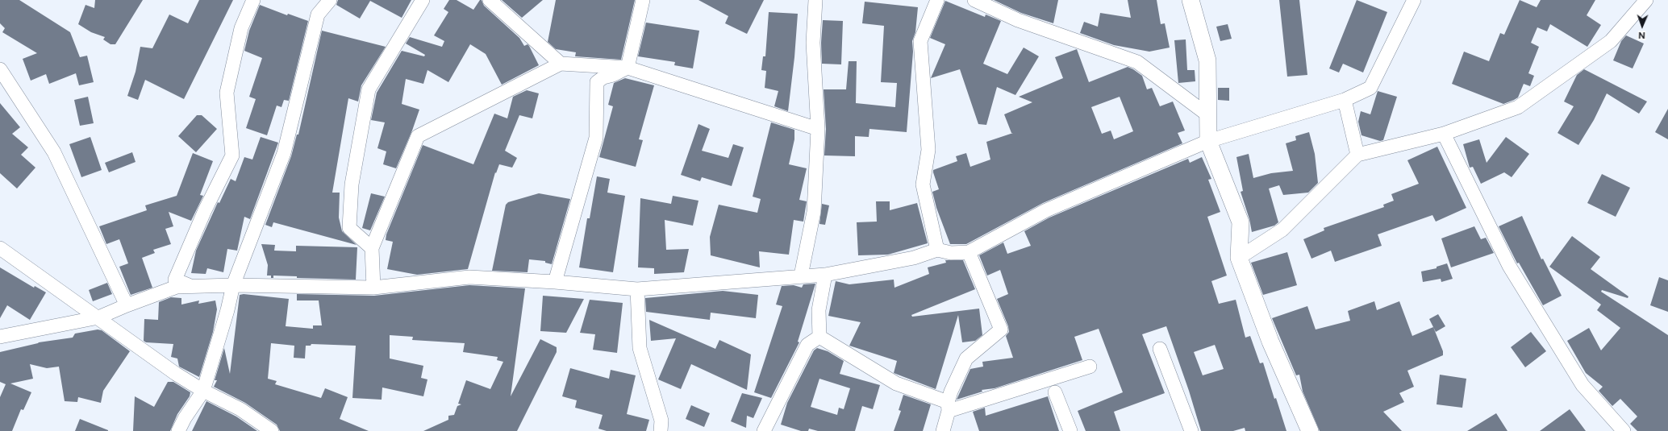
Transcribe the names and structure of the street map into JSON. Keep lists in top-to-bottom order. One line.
{"north":"bottom"}
